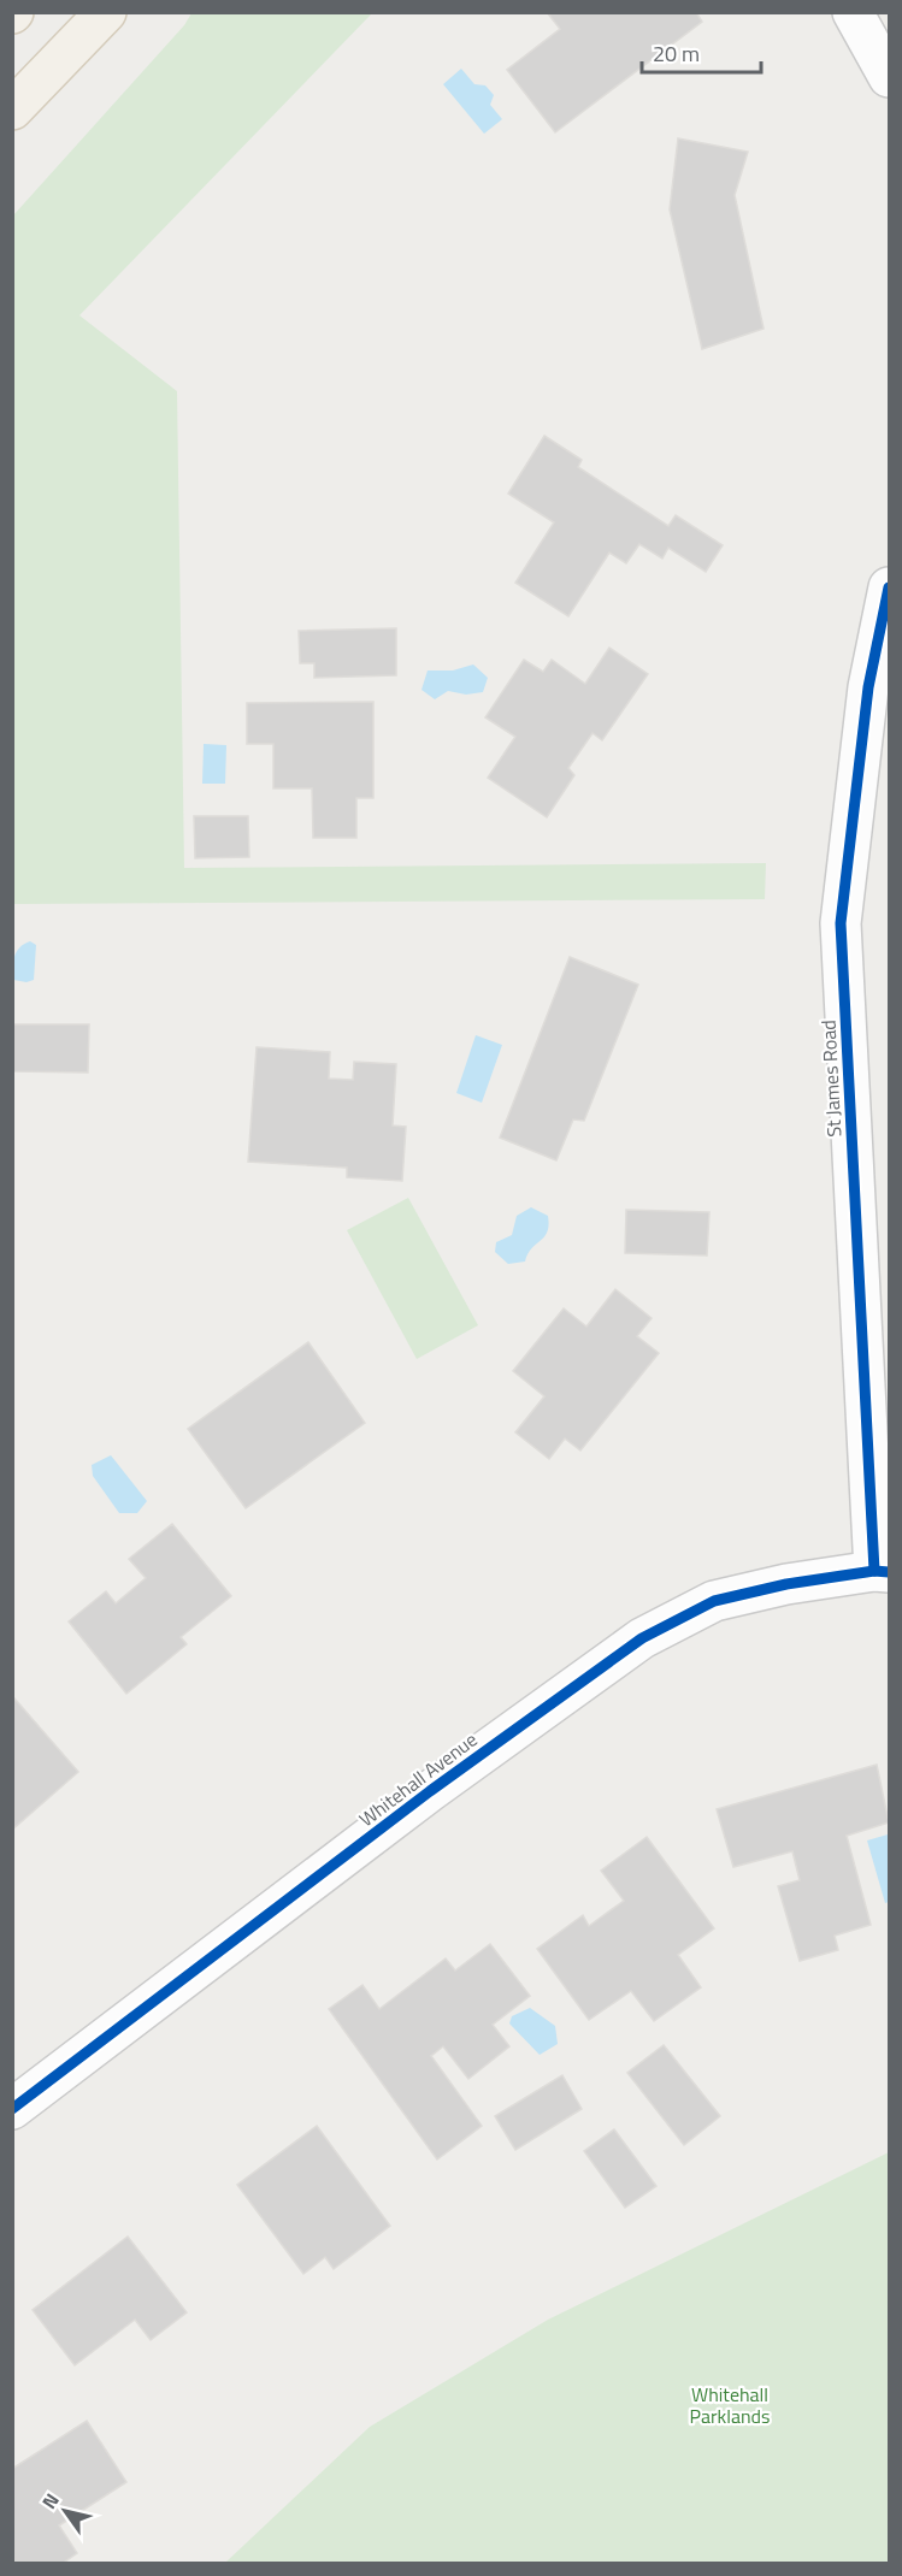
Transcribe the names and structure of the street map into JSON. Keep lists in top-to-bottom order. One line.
{"streets":{"street":["St James Road","Whitehall Avenue"]},"crossings":[["St James Road","Whitehall Avenue"]],"parks":["Whitehall Parklands"],"scale_bar":"20 m","north":"top left"}
